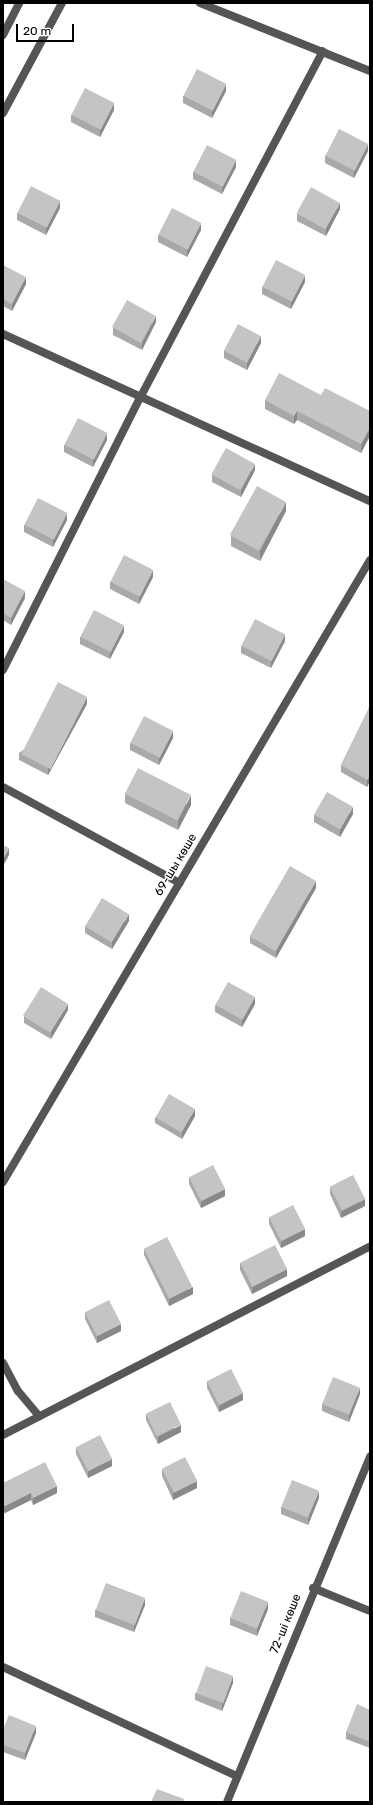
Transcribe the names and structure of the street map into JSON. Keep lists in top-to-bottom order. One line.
{"streets":{"street":["69-шы көше","72-ші көше"]},"scale_bar":"20 m"}
